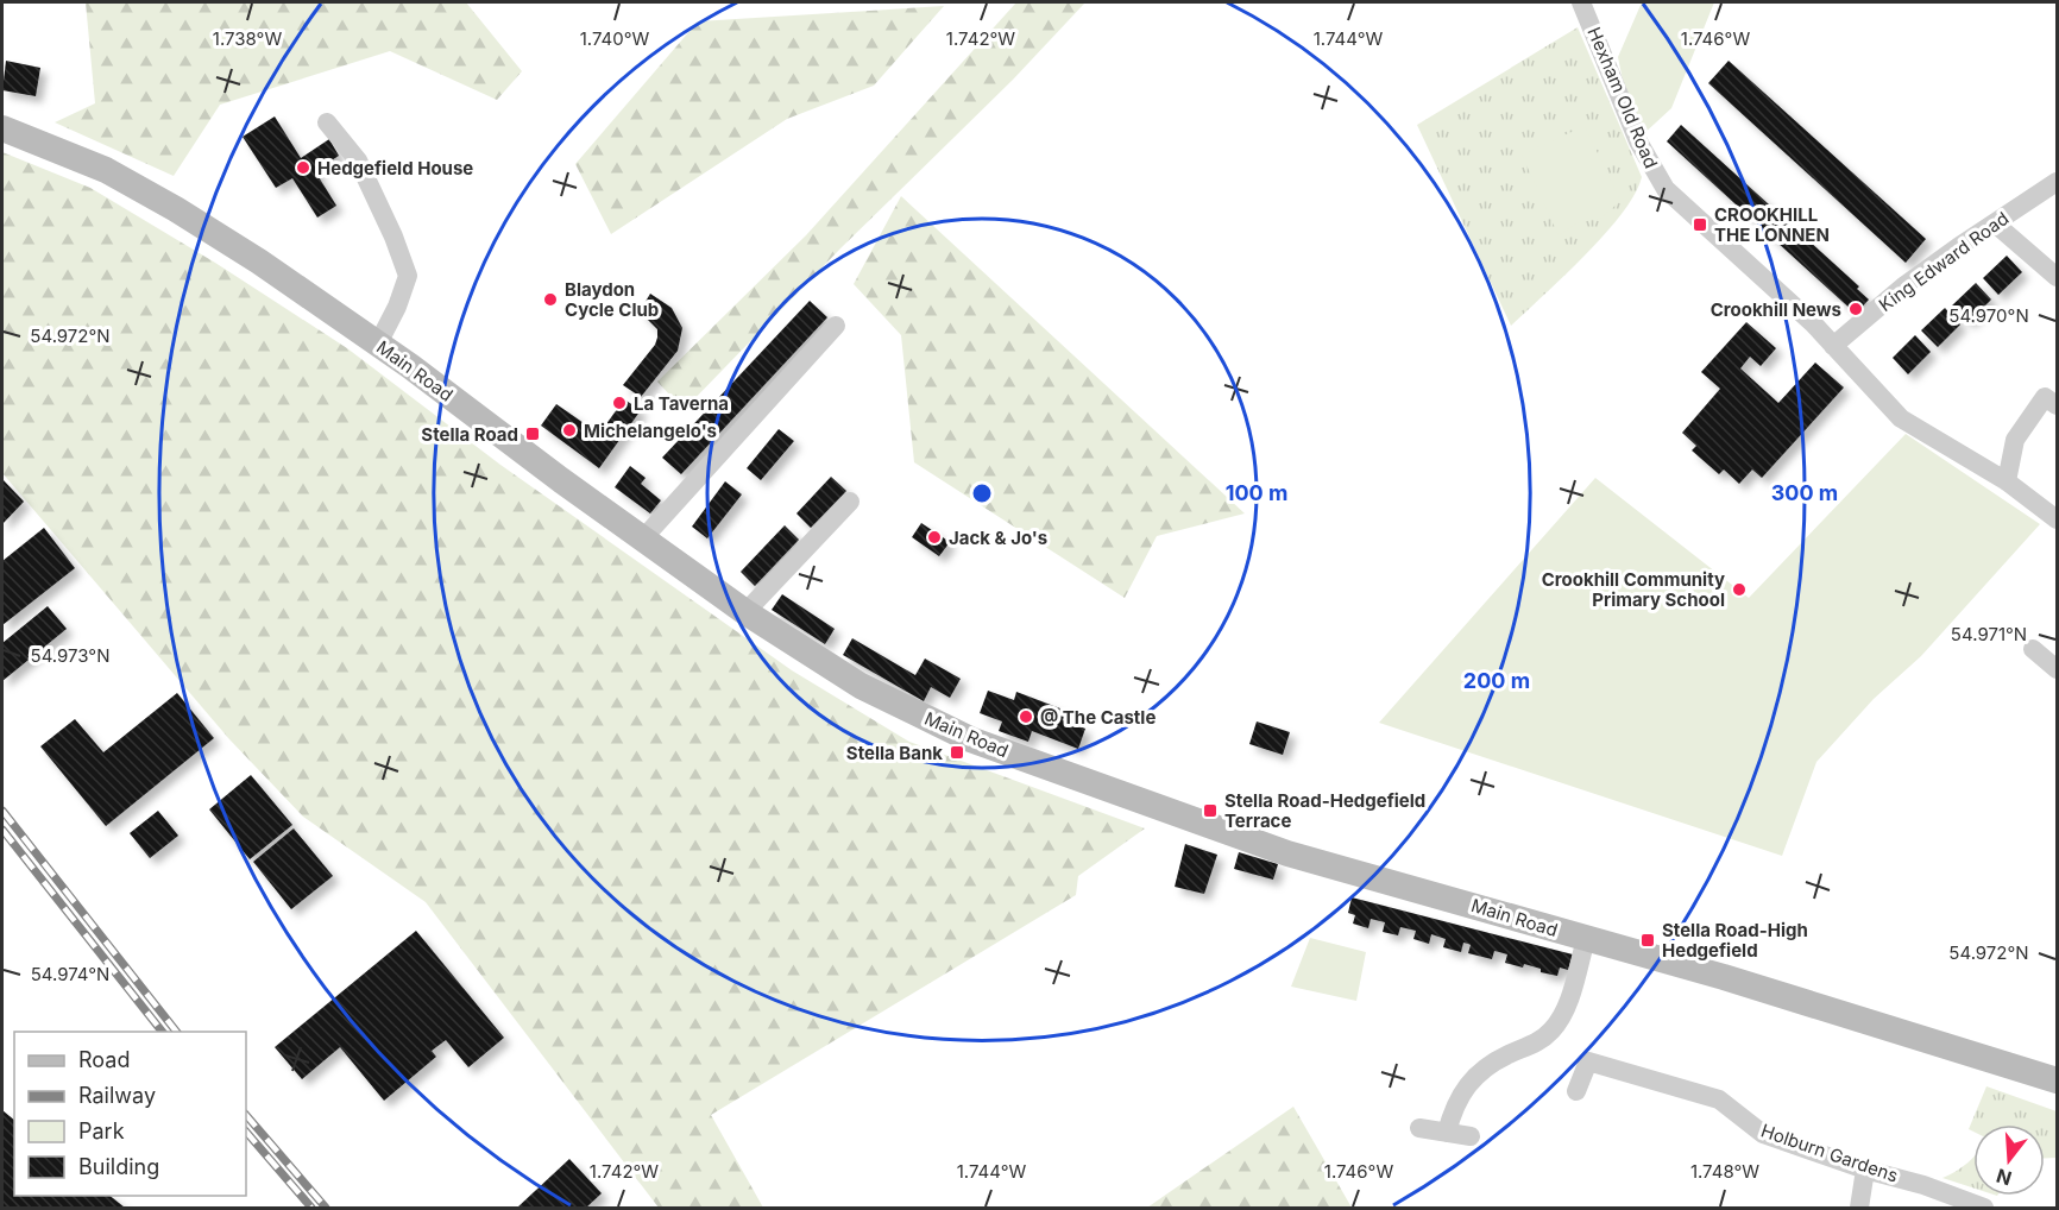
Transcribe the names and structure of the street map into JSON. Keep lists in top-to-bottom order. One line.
{"streets":{"main road":["Main Road"],"street":["Hexham Old Road","King Edward Road","Holburn Gardens"]},"crossings":[["Hexham Old Road","King Edward Road"]],"places":{"other":["Hedgefield House","Blaydon Cycle Club","Crookhill News","La Taverna","Michelangelo's","Jack & Jo's","Crookhill Community Primary School","@ The Castle"],"transit":["CROOKHILL THE LONNEN","Stella Road","Stella Bank","Stella Road-Hedgefield Terrace","Stella Road-High Hedgefield"]},"legend":["Road","Railway","Park","Building"],"north":"bottom","coordinates":["1.738°W","1.740°W","1.742°W","1.744°W","1.746°W","54.970°N","54.972°N","54.971°N","54.973°N","54.974°N","1.748°W"],"rings":["100 m","300 m","200 m"]}
